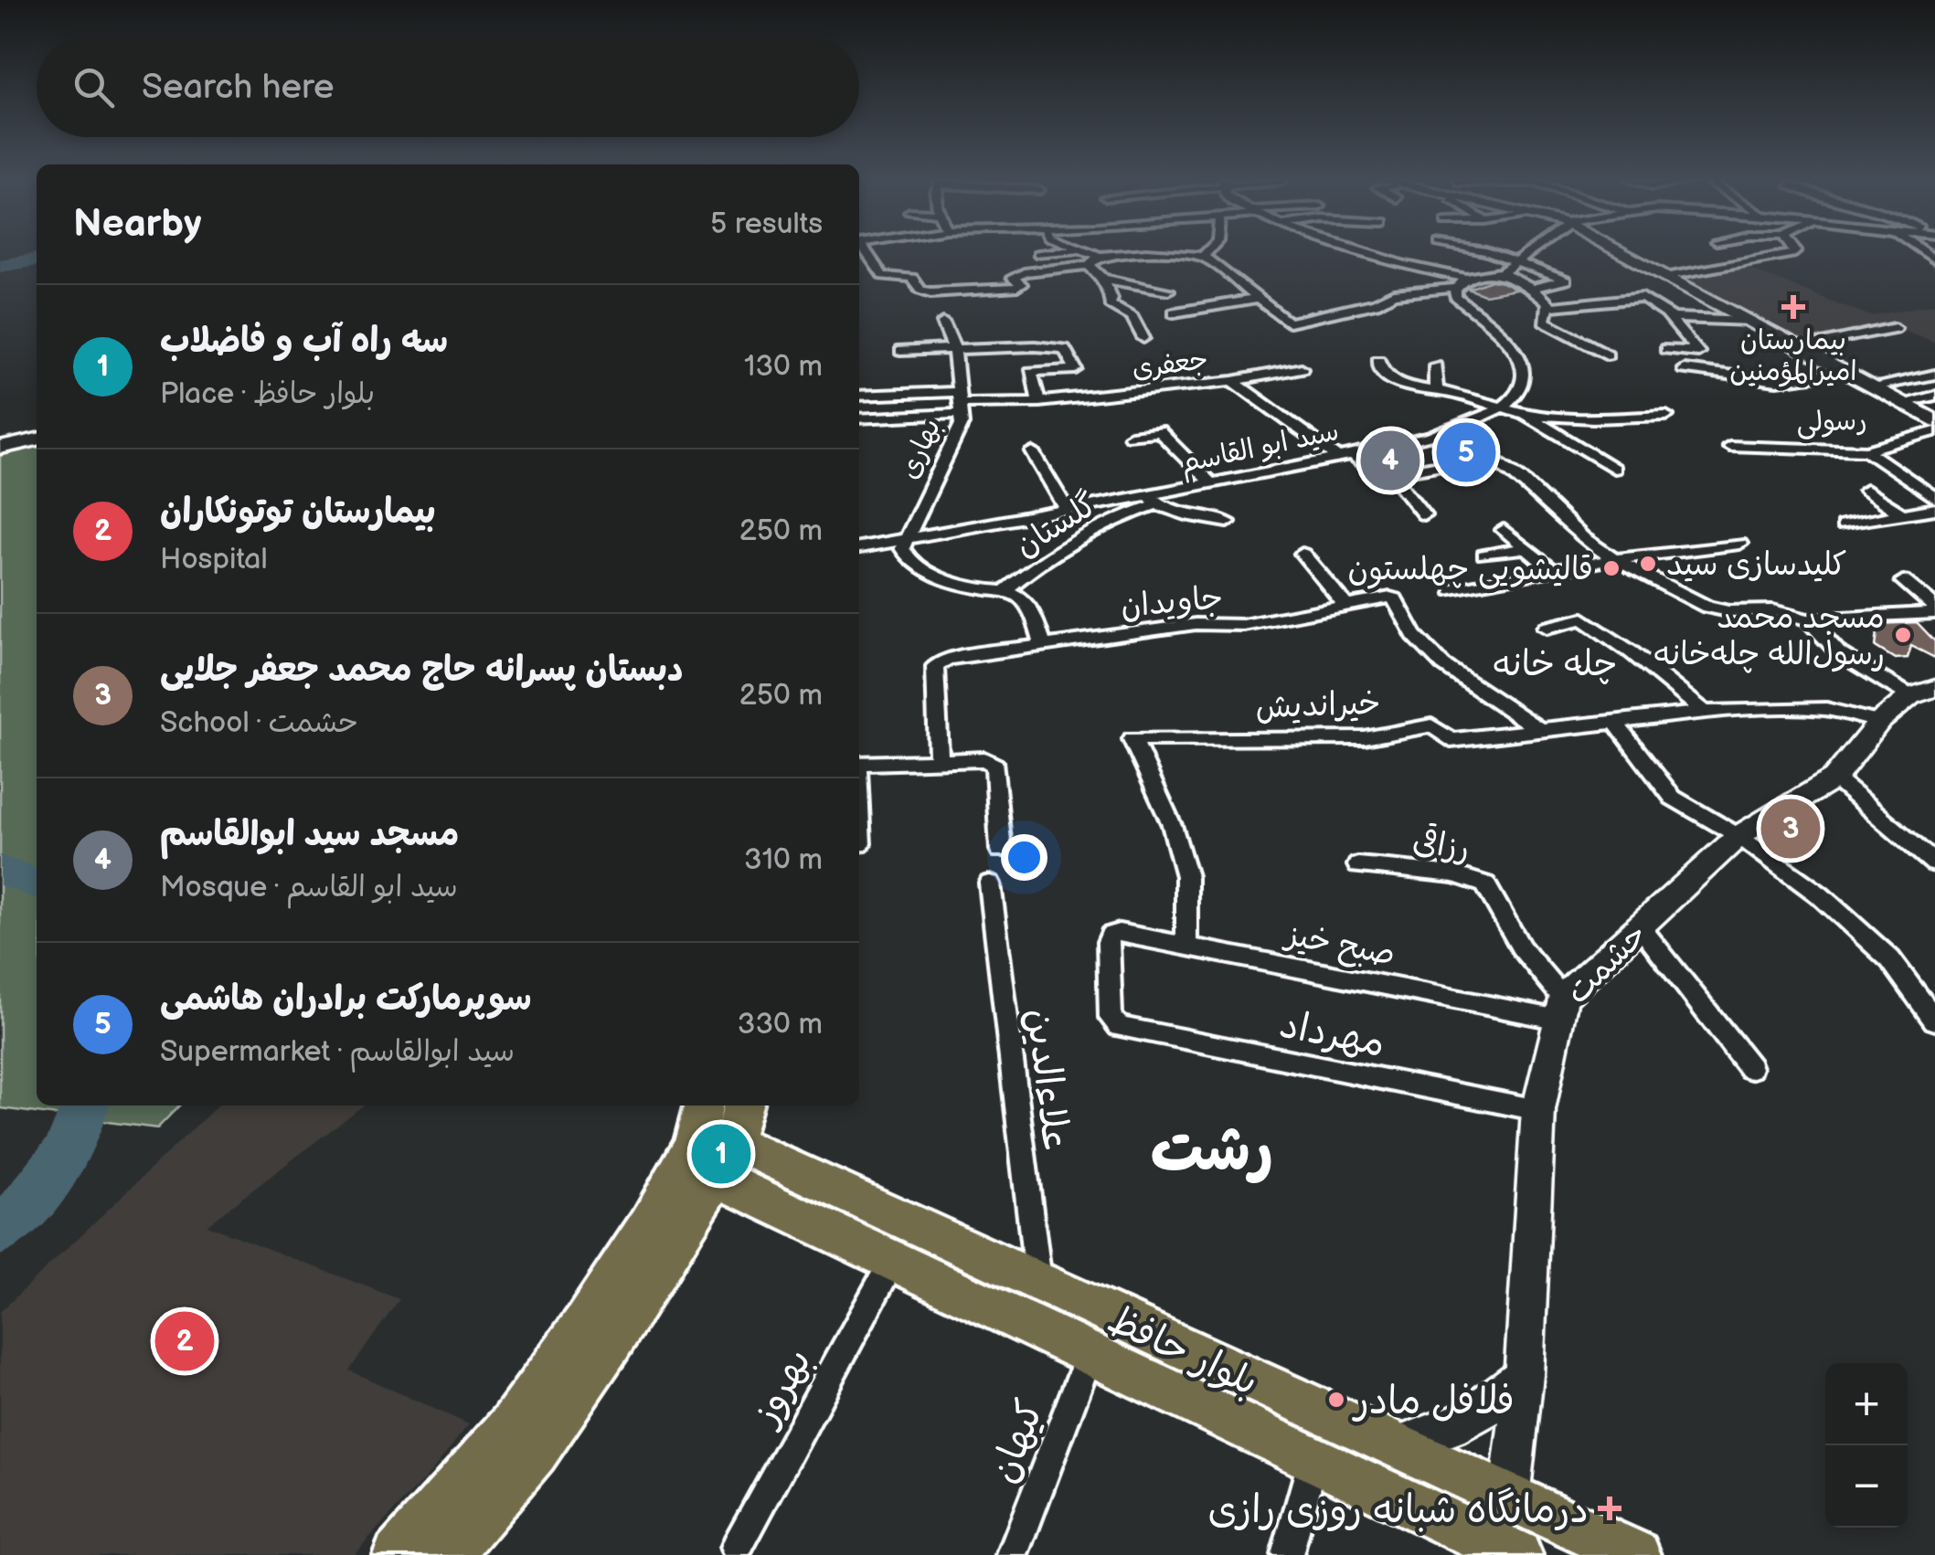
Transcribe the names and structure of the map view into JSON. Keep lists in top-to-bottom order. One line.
{"streets":{"main road":["حشمت","بلوار حافظ"],"street":["جعفری","رسولی","سید ابو القاسم","بهاری","گلستان","جاویدان","خیراندیش","رزاقی","صبح خیز","مهرداد","علاءالدین","بهروز","کیهان"]},"crossings":[["جعفری","سید ابو القاسم"],["جعفری","بهاری"],["سید ابو القاسم","بهاری"],["سید ابو القاسم","گلستان"],["گلستان","جاویدان"],["جاویدان","خیراندیش"],["خیراندیش","صبح خیز"],["خیراندیش","حشمت"],["رزاقی","صبح خیز"],["رزاقی","حشمت"],["صبح خیز","حشمت"],["صبح خیز","مهرداد"],["حشمت","مهرداد"],["حشمت","بلوار حافظ"],["علاءالدین","بلوار حافظ"],["بلوار حافظ","بهروز"],["بلوار حافظ","کیهان"]],"districts":["چله خانه","رشت"],"places":{"health":["بیمارستان امیرالمؤمنین","درمانگاه شبانه روزی رازی"],"other":["کلیدسازی سید","قالیشویی چهلستون","مسجد محمد رسول‌‌الله چله‌خانه","فلافل مادر"]},"page":{"search":"Search here","heading":["Nearby","5 results"],"list":[{"mark":"1","name":"سه راه آب و فاضلاب","note":"Place · بلوار حافظ","value":"130 m"},{"mark":"2","name":"بیمارستان توتونکاران","note":"Hospital","value":"250 m"},{"mark":"3","name":"دبستان پسرانه حاج محمد جعفر جلایی","note":"School · حشمت","value":"250 m"},{"mark":"4","name":"مسجد سید ابوالقاسم","note":"Mosque · سید ابو القاسم","value":"310 m"},{"mark":"5","name":"سوپرمارکت برادران هاشمی","note":"Supermarket · سید ابوالقاسم","value":"330 m"}],"pins":["5","4","3","1","2"],"map_buttons":["+","−"]}}
